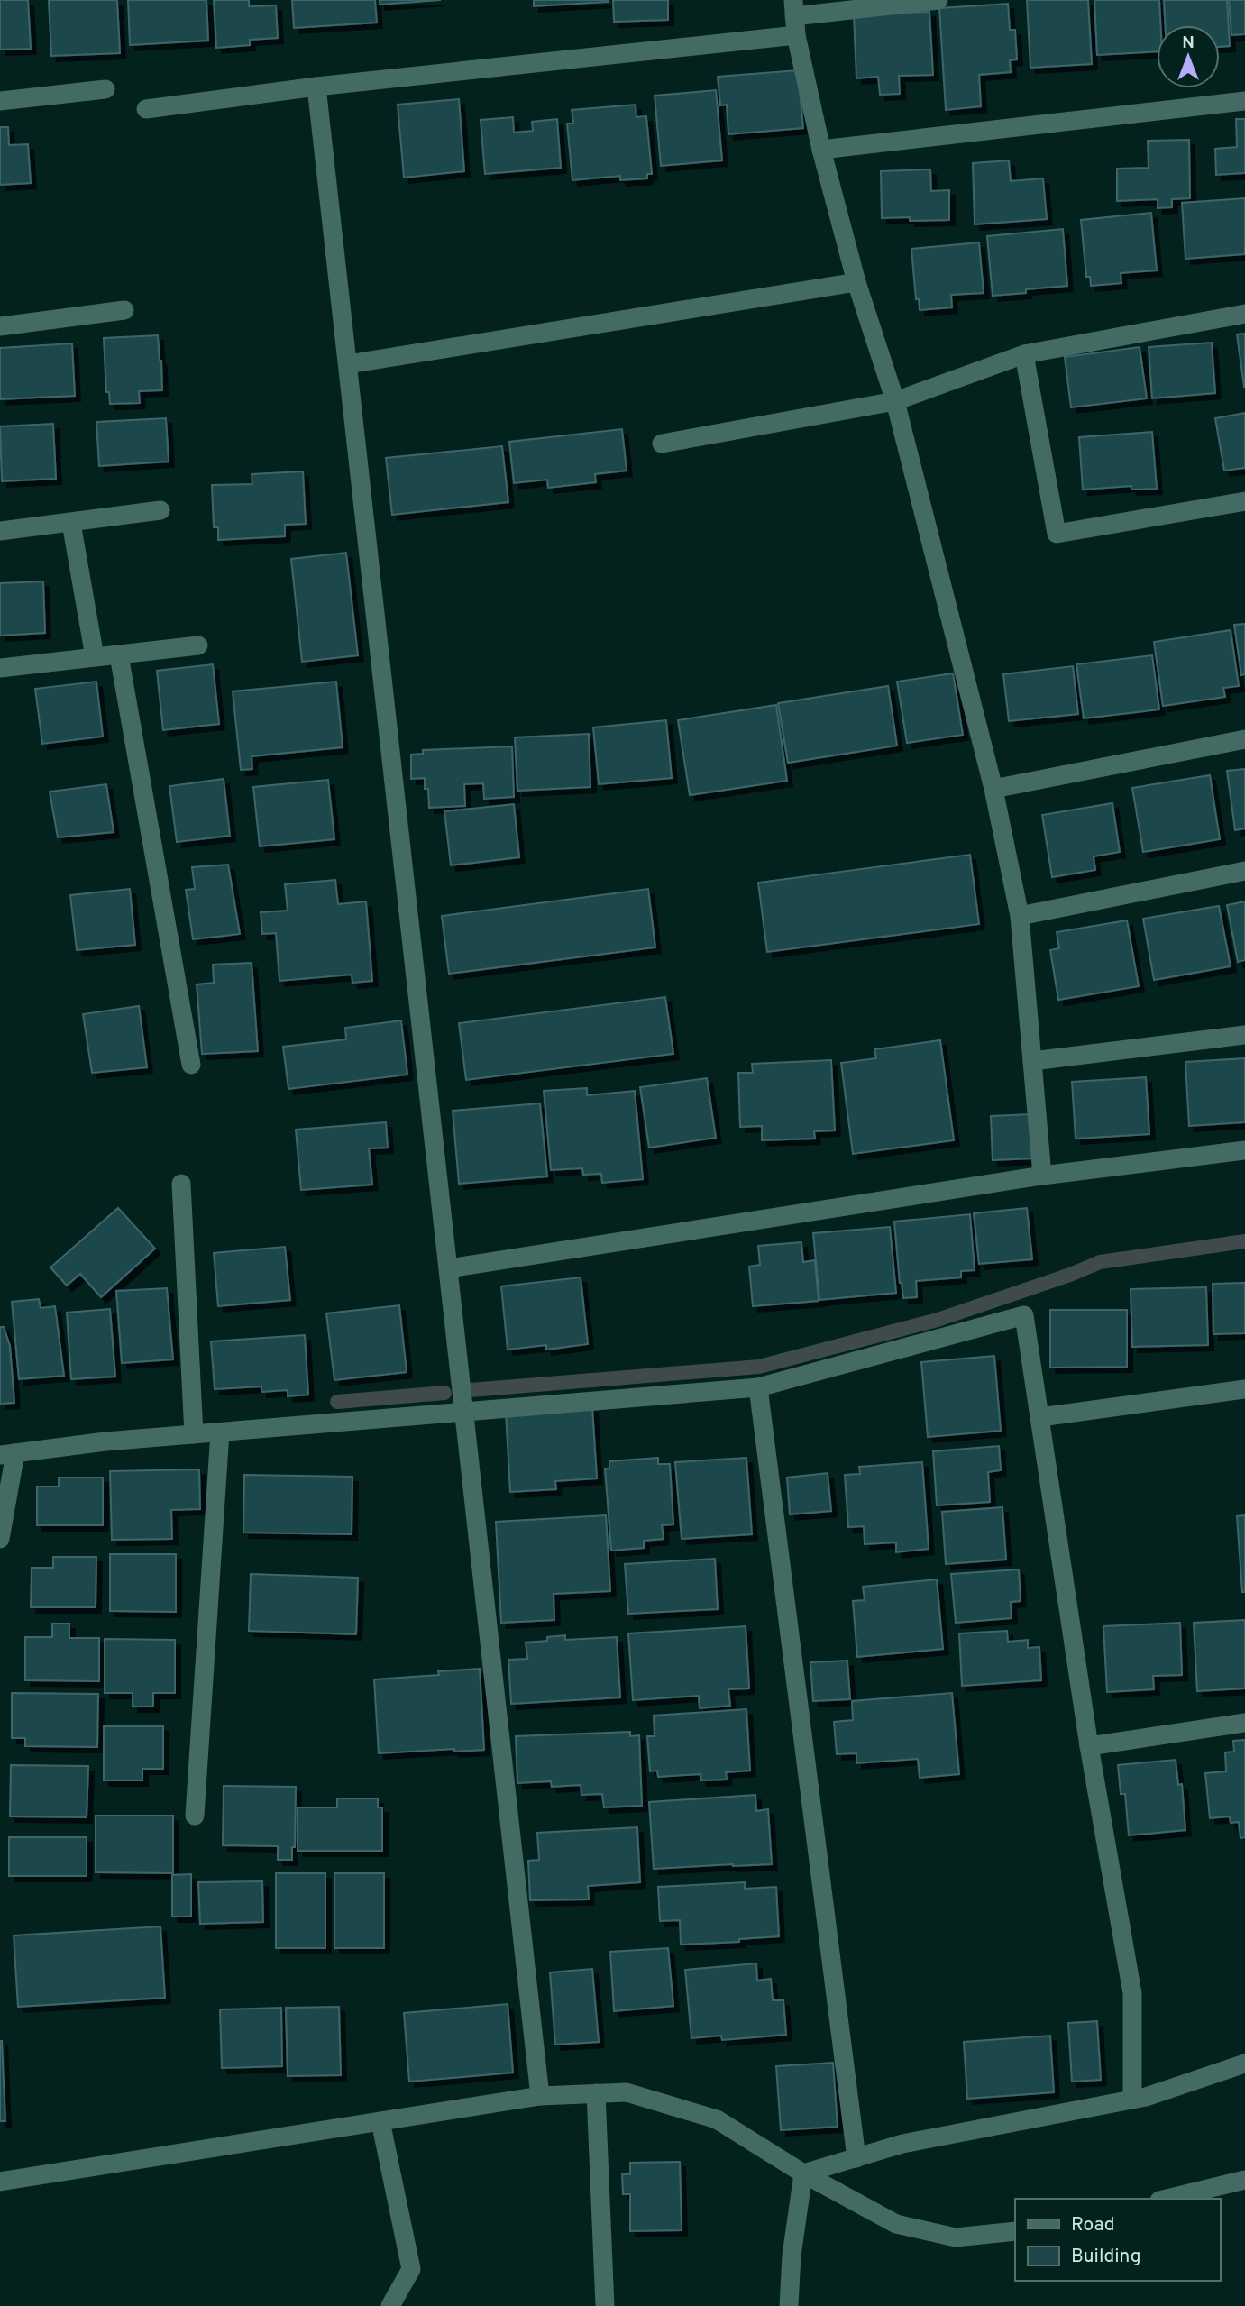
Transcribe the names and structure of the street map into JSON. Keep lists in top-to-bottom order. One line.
{"legend":["Road","Building"],"north":"top"}
